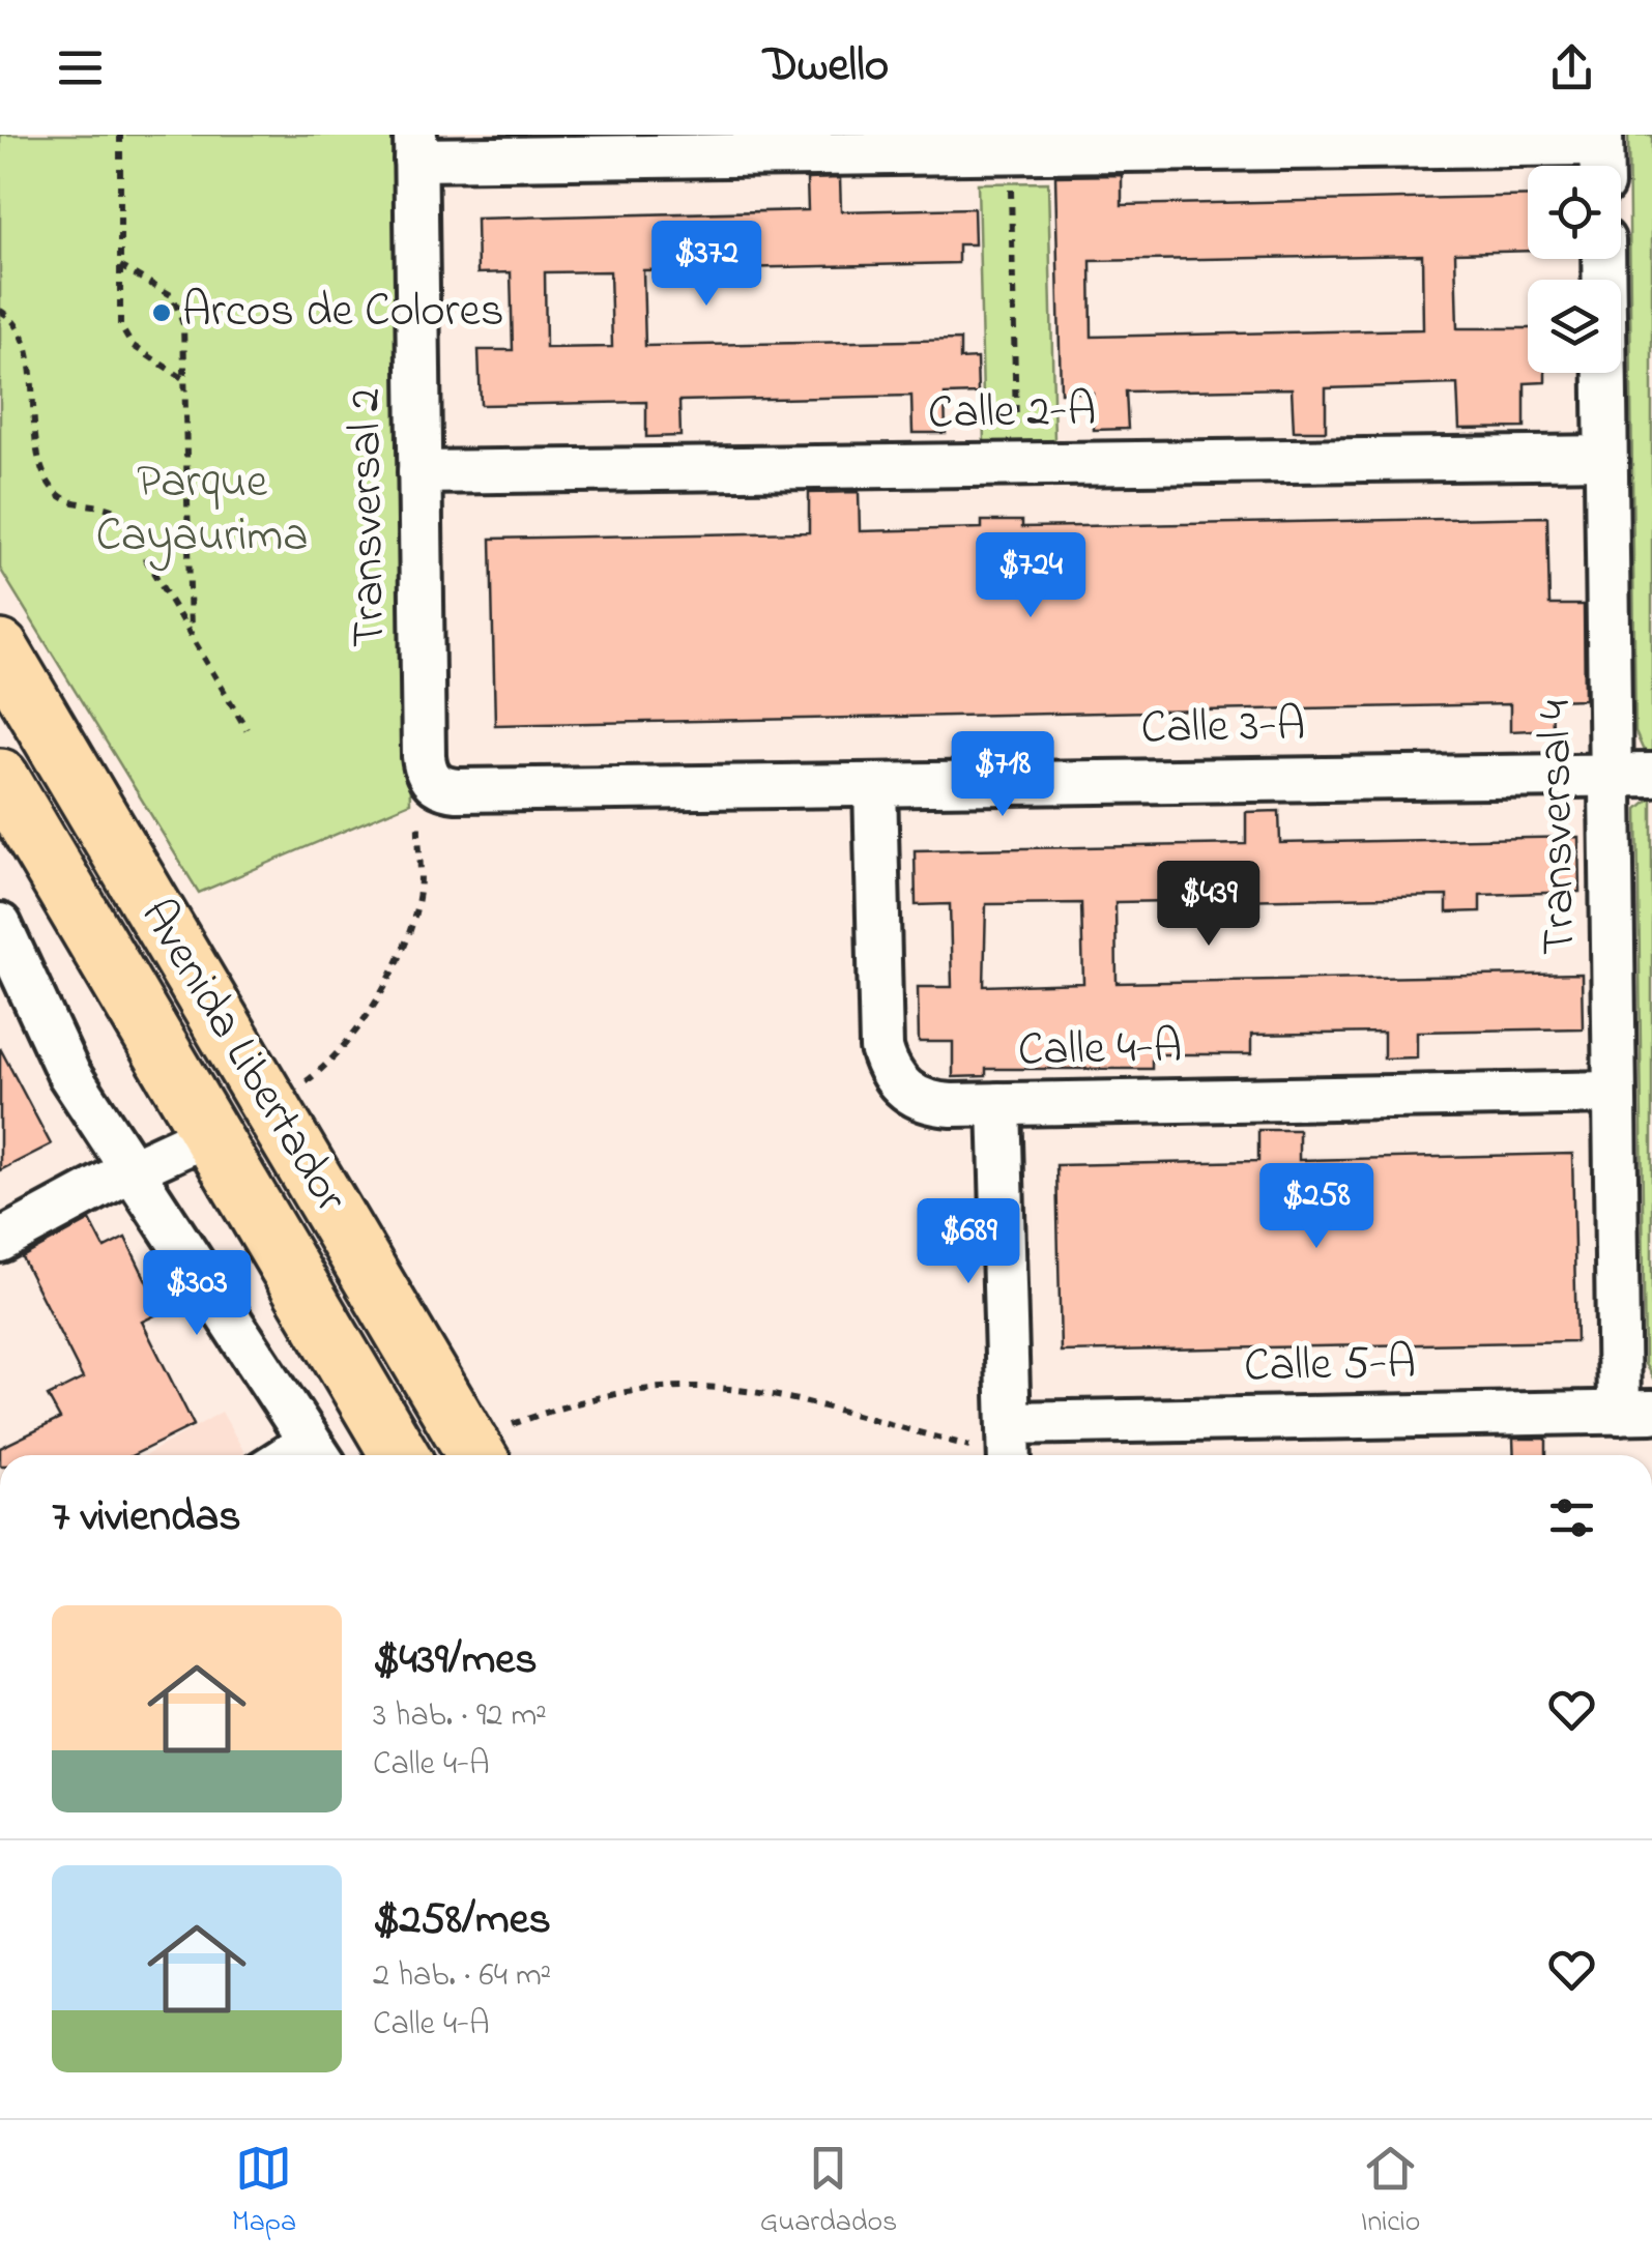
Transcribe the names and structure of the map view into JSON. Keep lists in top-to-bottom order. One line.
{"streets":{"main road":["Avenida Libertador"],"street":["Calle 2-A","Transversal 2","Calle 3-A","Transversal 4","Calle 4-A","Calle 5-A"]},"crossings":[["Calle 2-A","Transversal 2"],["Calle 2-A","Transversal 4"],["Transversal 2","Calle 3-A"],["Calle 3-A","Transversal 4"],["Calle 3-A","Calle 4-A"],["Transversal 4","Calle 4-A"],["Transversal 4","Calle 5-A"]],"parks":["Parque Cayaurima"],"places":["Arcos de Colores"],"page":{"header":"Dwello","price":["$372","$724","$718","$439","$258","$689","$303"],"heading":"7 viviendas","list":[{"name":"$439/mes","note":"3 hab. · 92 m² · Calle 4-A"},{"name":"$258/mes","note":"2 hab. · 64 m² · Calle 4-A"}],"tabs":["Mapa","Guardados","Inicio"]}}
